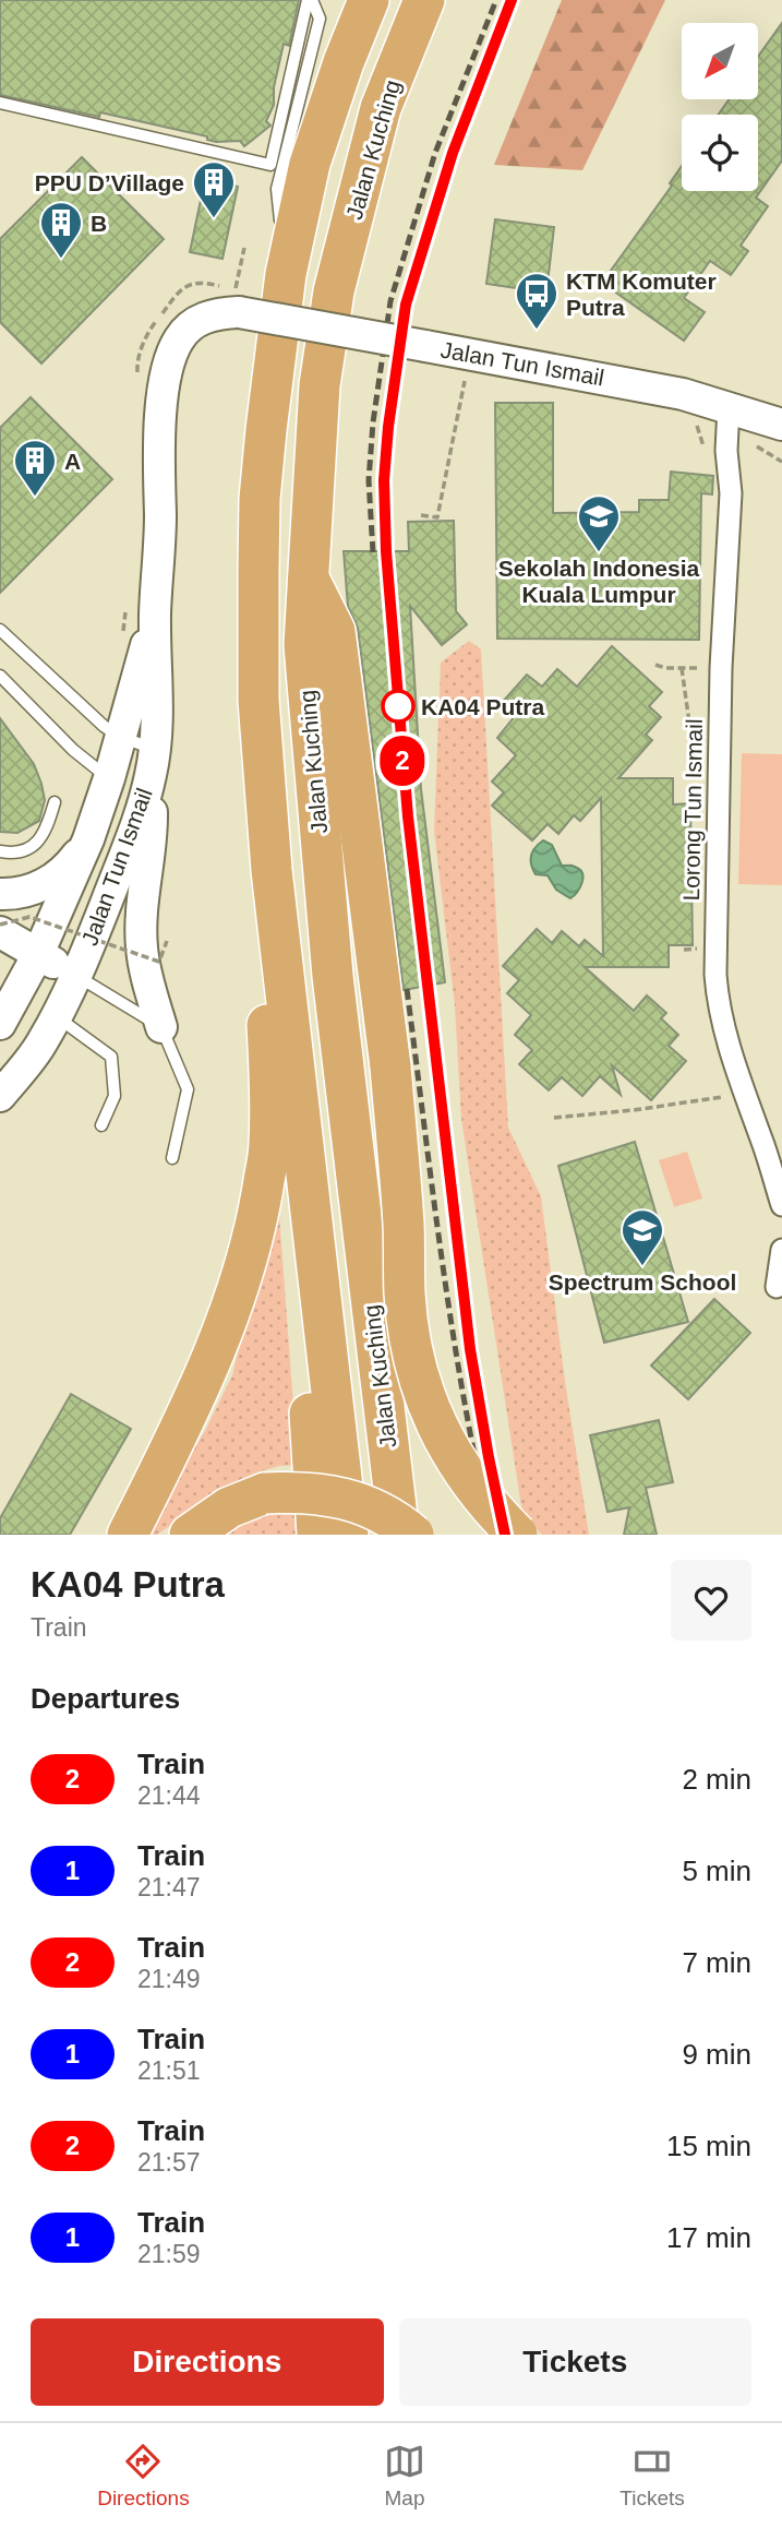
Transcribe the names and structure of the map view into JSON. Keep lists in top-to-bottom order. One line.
{"streets":{"highway":["Jalan Kuching"],"street":["Jalan Tun Ismail","Lorong Tun Ismail"]},"crossings":[["Jalan Tun Ismail","Lorong Tun Ismail"]],"places":{"building":["PPU D’Village","B","A"],"bus stop":["KTM Komuter Putra"],"school or university":["Sekolah Indonesia Kuala Lumpur","Spectrum School"],"other":["KA04 Putra"]},"north":"bottom left","page":{"on_map":"2","heading":[["KA04 Putra","Train"],"Departures"],"list":[{"mark":"2","name":"Train","note":"21:44","value":"2 min"},{"mark":"1","name":"Train","note":"21:47","value":"5 min"},{"mark":"2","name":"Train","note":"21:49","value":"7 min"},{"mark":"1","name":"Train","note":"21:51","value":"9 min"},{"mark":"2","name":"Train","note":"21:57","value":"15 min"},{"mark":"1","name":"Train","note":"21:59","value":"17 min"}],"buttons":["Directions","Tickets"],"tabs":["Directions","Map","Tickets"]}}
